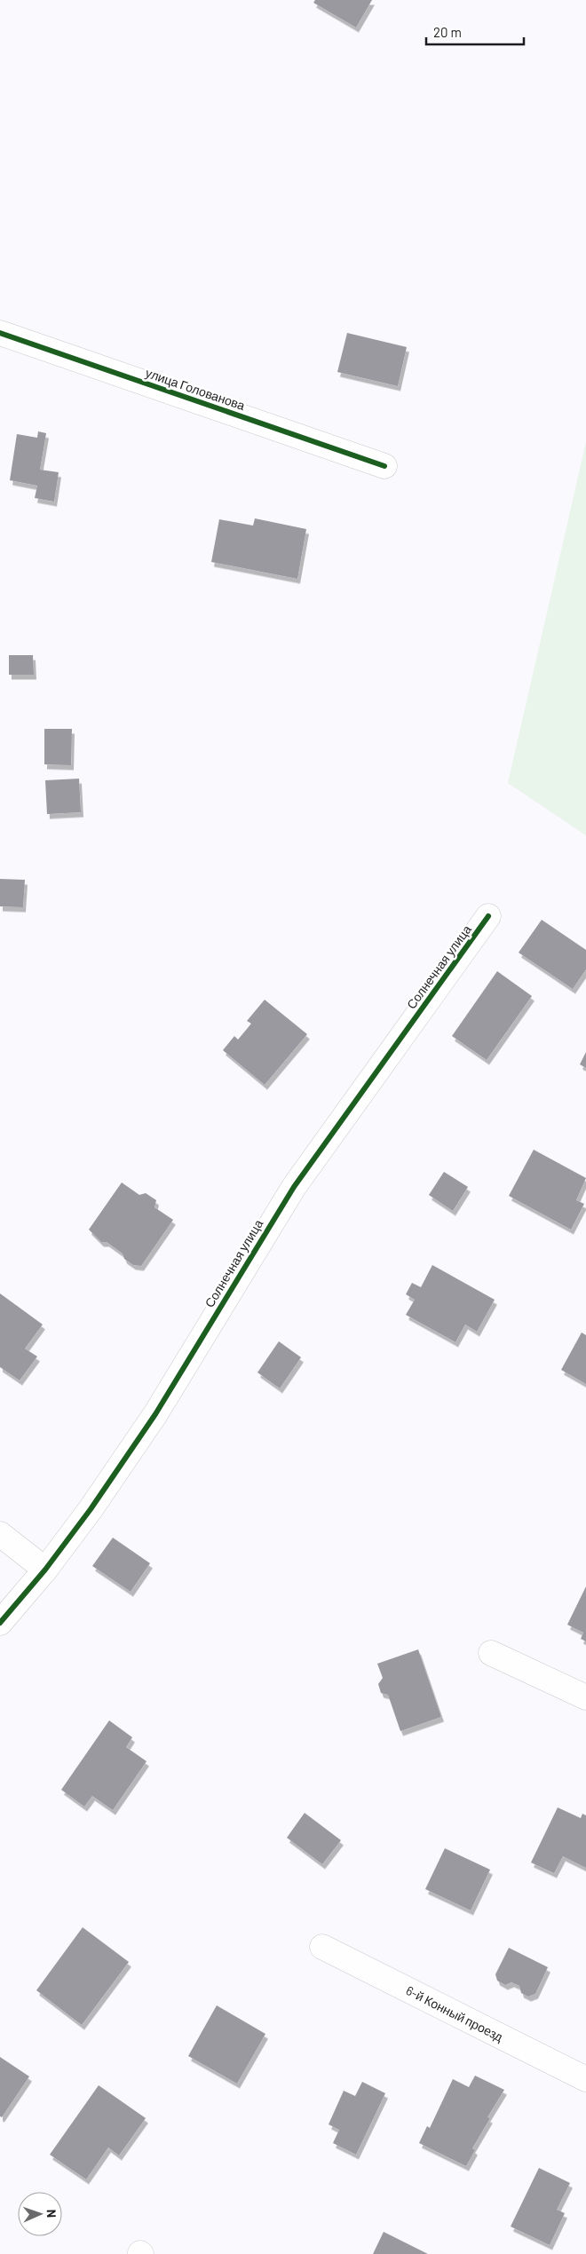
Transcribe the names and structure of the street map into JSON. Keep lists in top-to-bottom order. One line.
{"streets":{"street":["улица Голованова","Солнечная улица","6-й Конный проезд"]},"scale_bar":"20 m","north":"right"}
